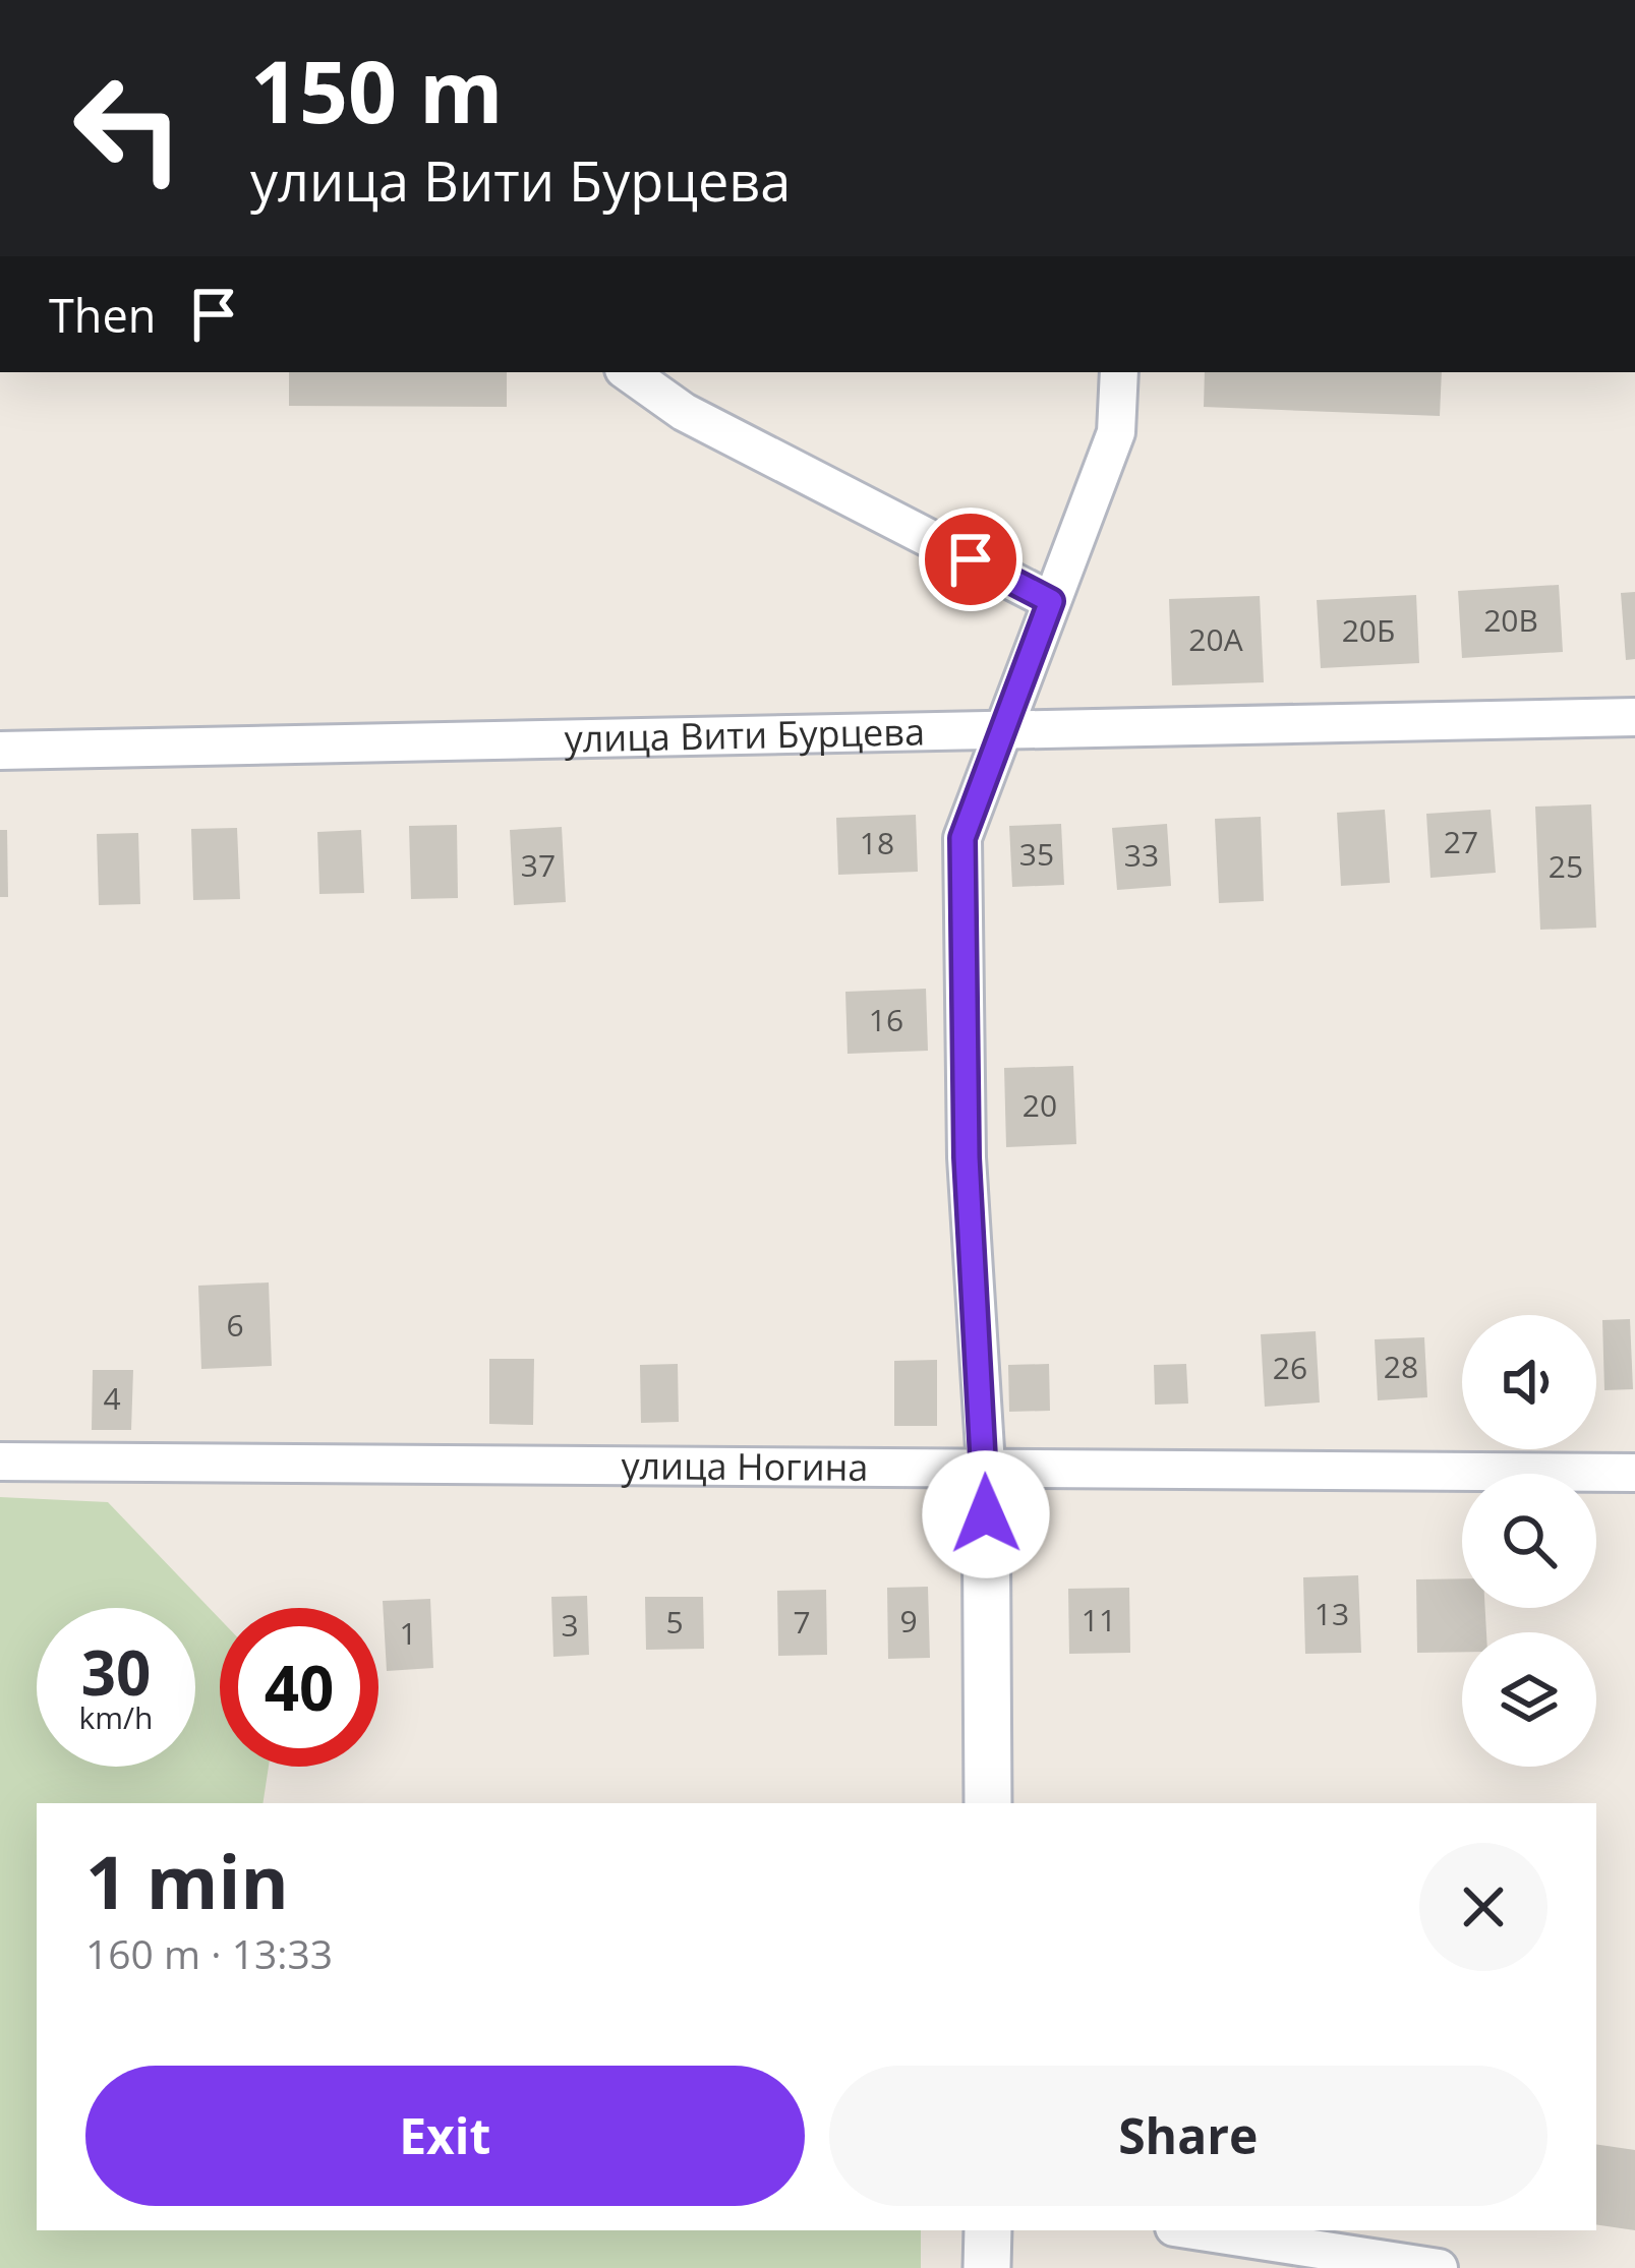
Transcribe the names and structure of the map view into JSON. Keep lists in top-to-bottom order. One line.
{"streets":{"street":["улица Вити Бурцева","улица Ногина"]},"house_numbers":["20В","20Б","20А","27","18","35","33","37","25","16","20","6","28","26","4","13","11","9","5","7","3","1"],"page":{"turn":["150 m","улица Вити Бурцева"],"then":"Then","speed":"30 km/h","limit":"40","heading":["1 min","160 m · 13:33"],"buttons":["Exit","Share"]}}
